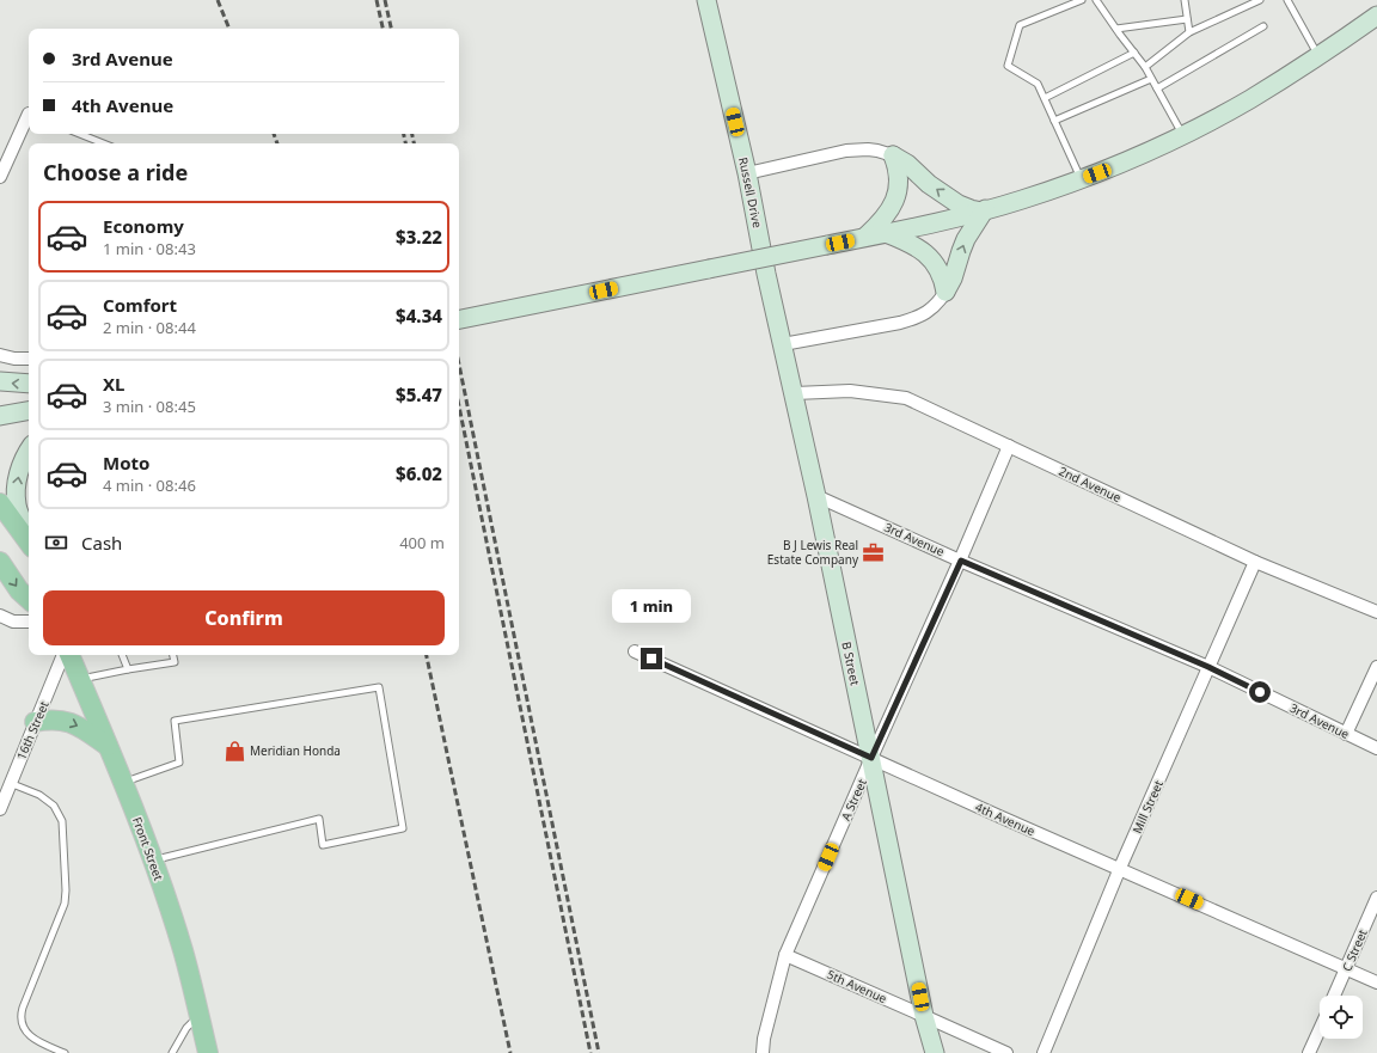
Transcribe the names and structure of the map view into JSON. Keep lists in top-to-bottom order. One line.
{"streets":{"main road":["Russell Drive","B Street","Front Street"],"street":["2nd Avenue","3rd Avenue","16th Street","A Street","Mill Street","4th Avenue","C Street","5th Avenue"]},"crossings":[["Russell Drive","B Street"],["2nd Avenue","B Street"],["2nd Avenue","A Street"],["2nd Avenue","Mill Street"],["3rd Avenue","B Street"],["3rd Avenue","A Street"],["3rd Avenue","Mill Street"],["B Street","A Street"],["B Street","4th Avenue"],["B Street","5th Avenue"],["A Street","4th Avenue"],["A Street","5th Avenue"],["Mill Street","4th Avenue"],["4th Avenue","C Street"]],"places":{"office":["B J Lewis Real Estate Company"],"shop":["Meridian Honda"]},"page":{"banner":["3rd Avenue","4th Avenue"],"heading":"Choose a ride","list":[{"name":"Economy","note":"1 min · 08:43","value":"$3.22"},{"name":"Comfort","note":"2 min · 08:44","value":"$4.34"},{"name":"XL","note":"3 min · 08:45","value":"$5.47"},{"name":"Moto","note":"4 min · 08:46","value":"$6.02"}],"pay":["Cash","400 m"],"buttons":"Confirm","bubble":"1 min"}}
